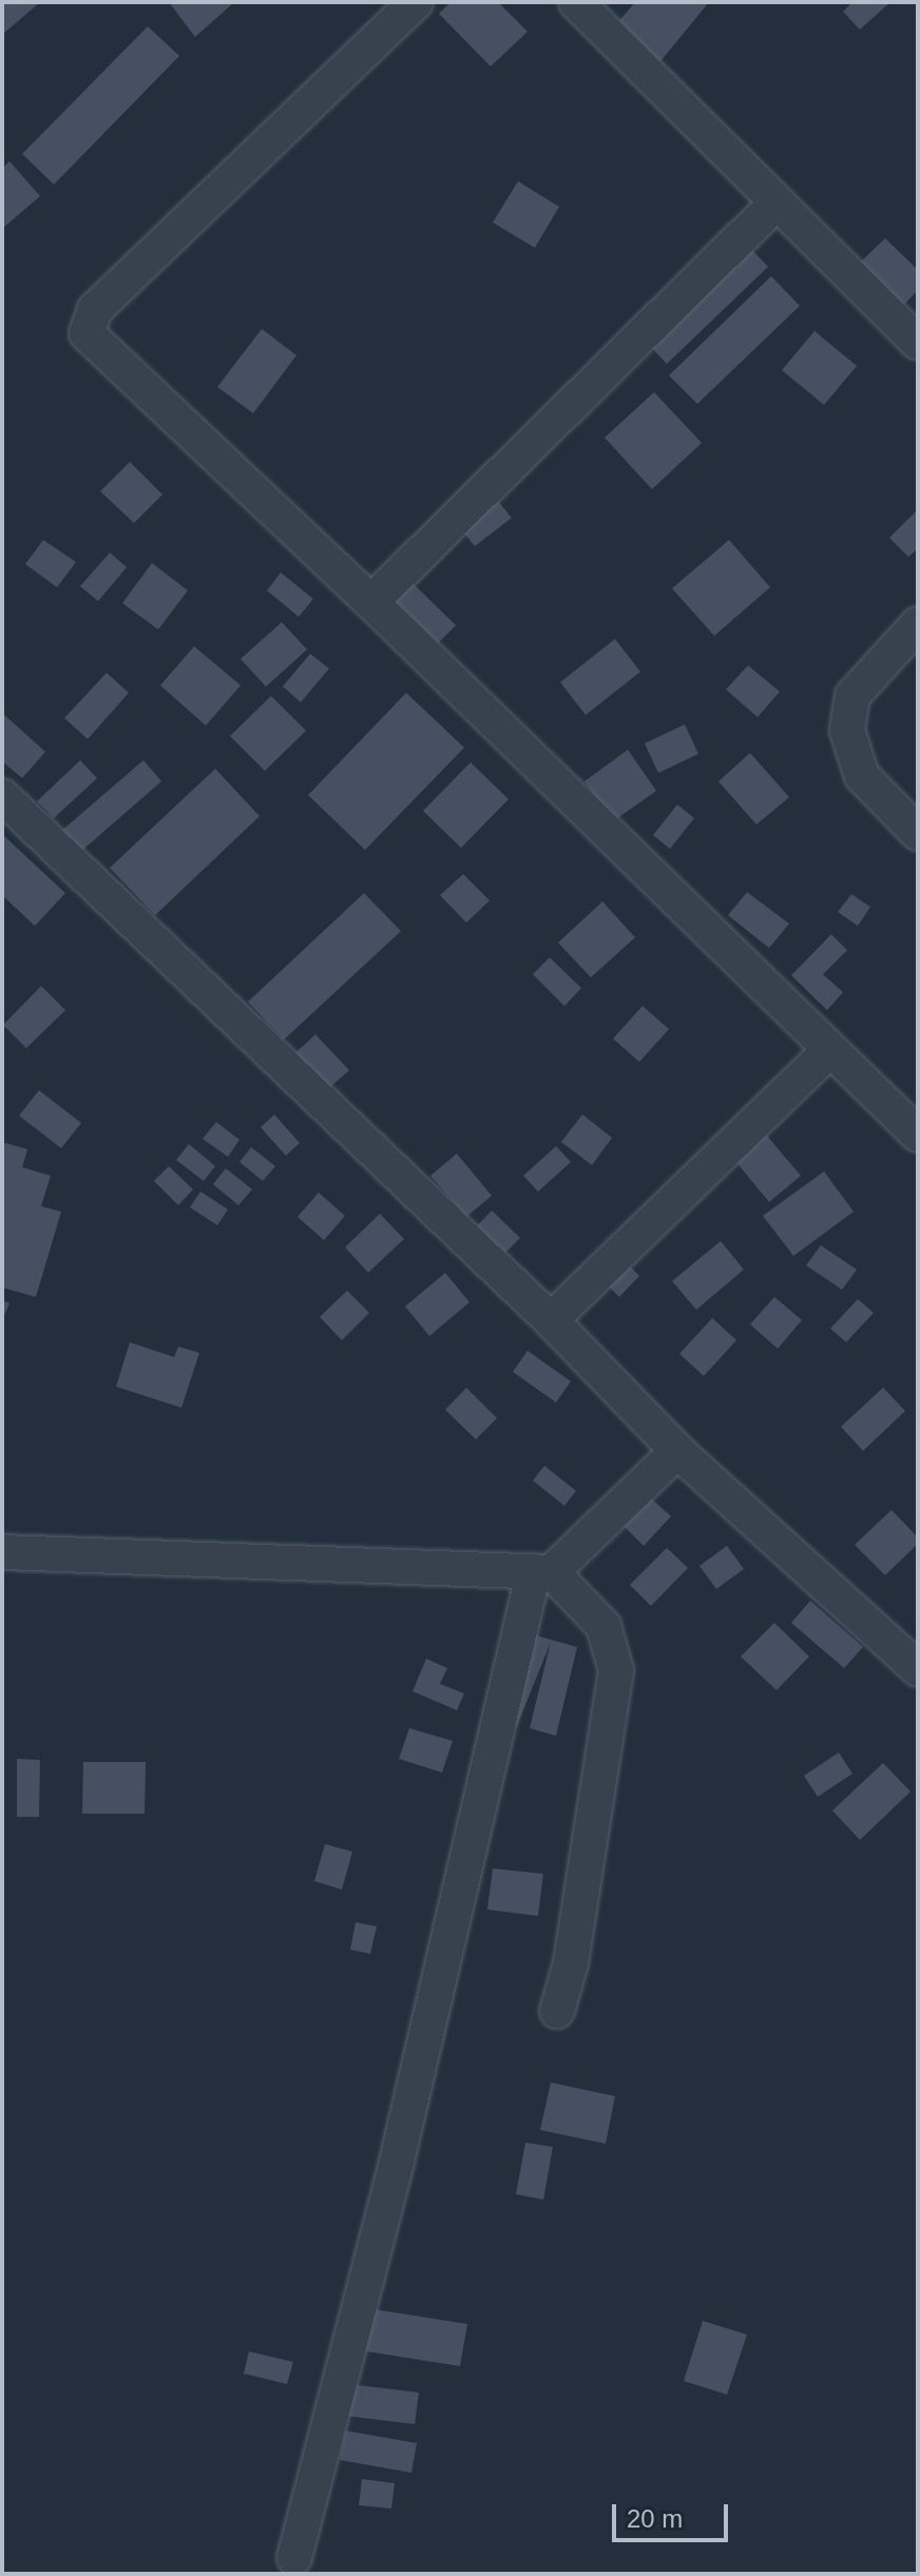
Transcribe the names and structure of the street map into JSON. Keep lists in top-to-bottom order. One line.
{"scale_bar":"20 m"}
